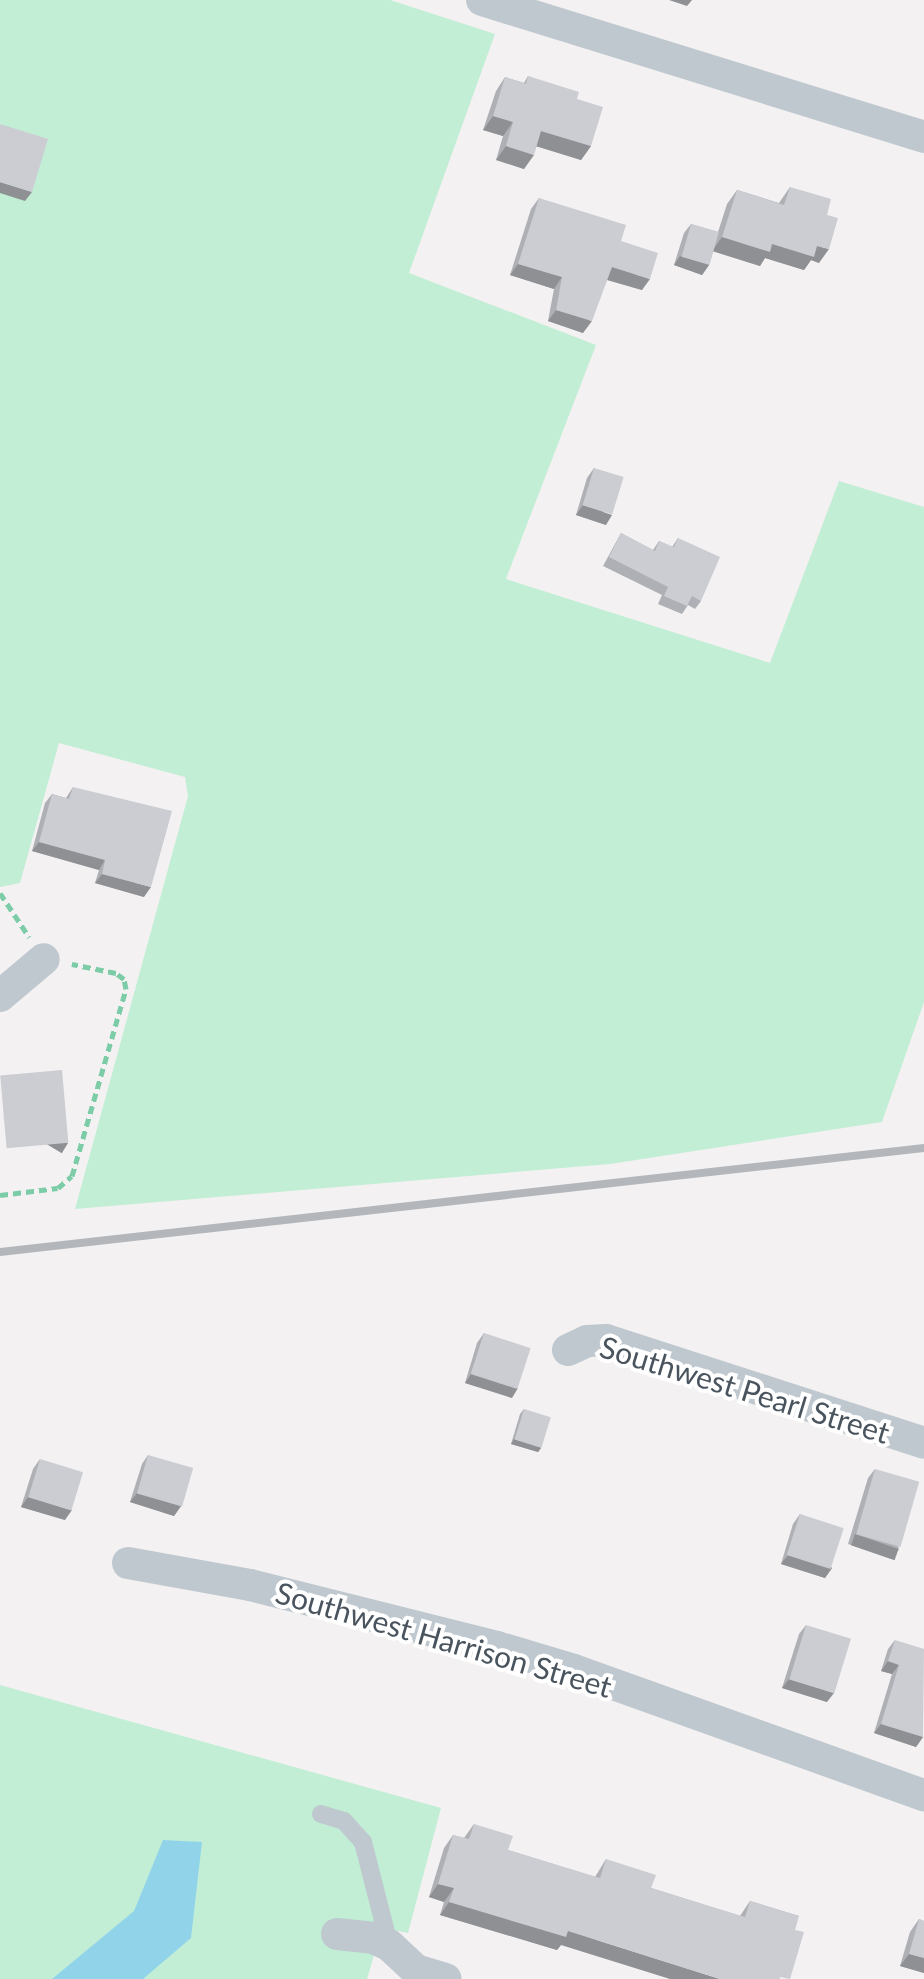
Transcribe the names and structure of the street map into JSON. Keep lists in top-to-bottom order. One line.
{"streets":{"street":["Southwest Pearl Street","Southwest Harrison Street"]}}
